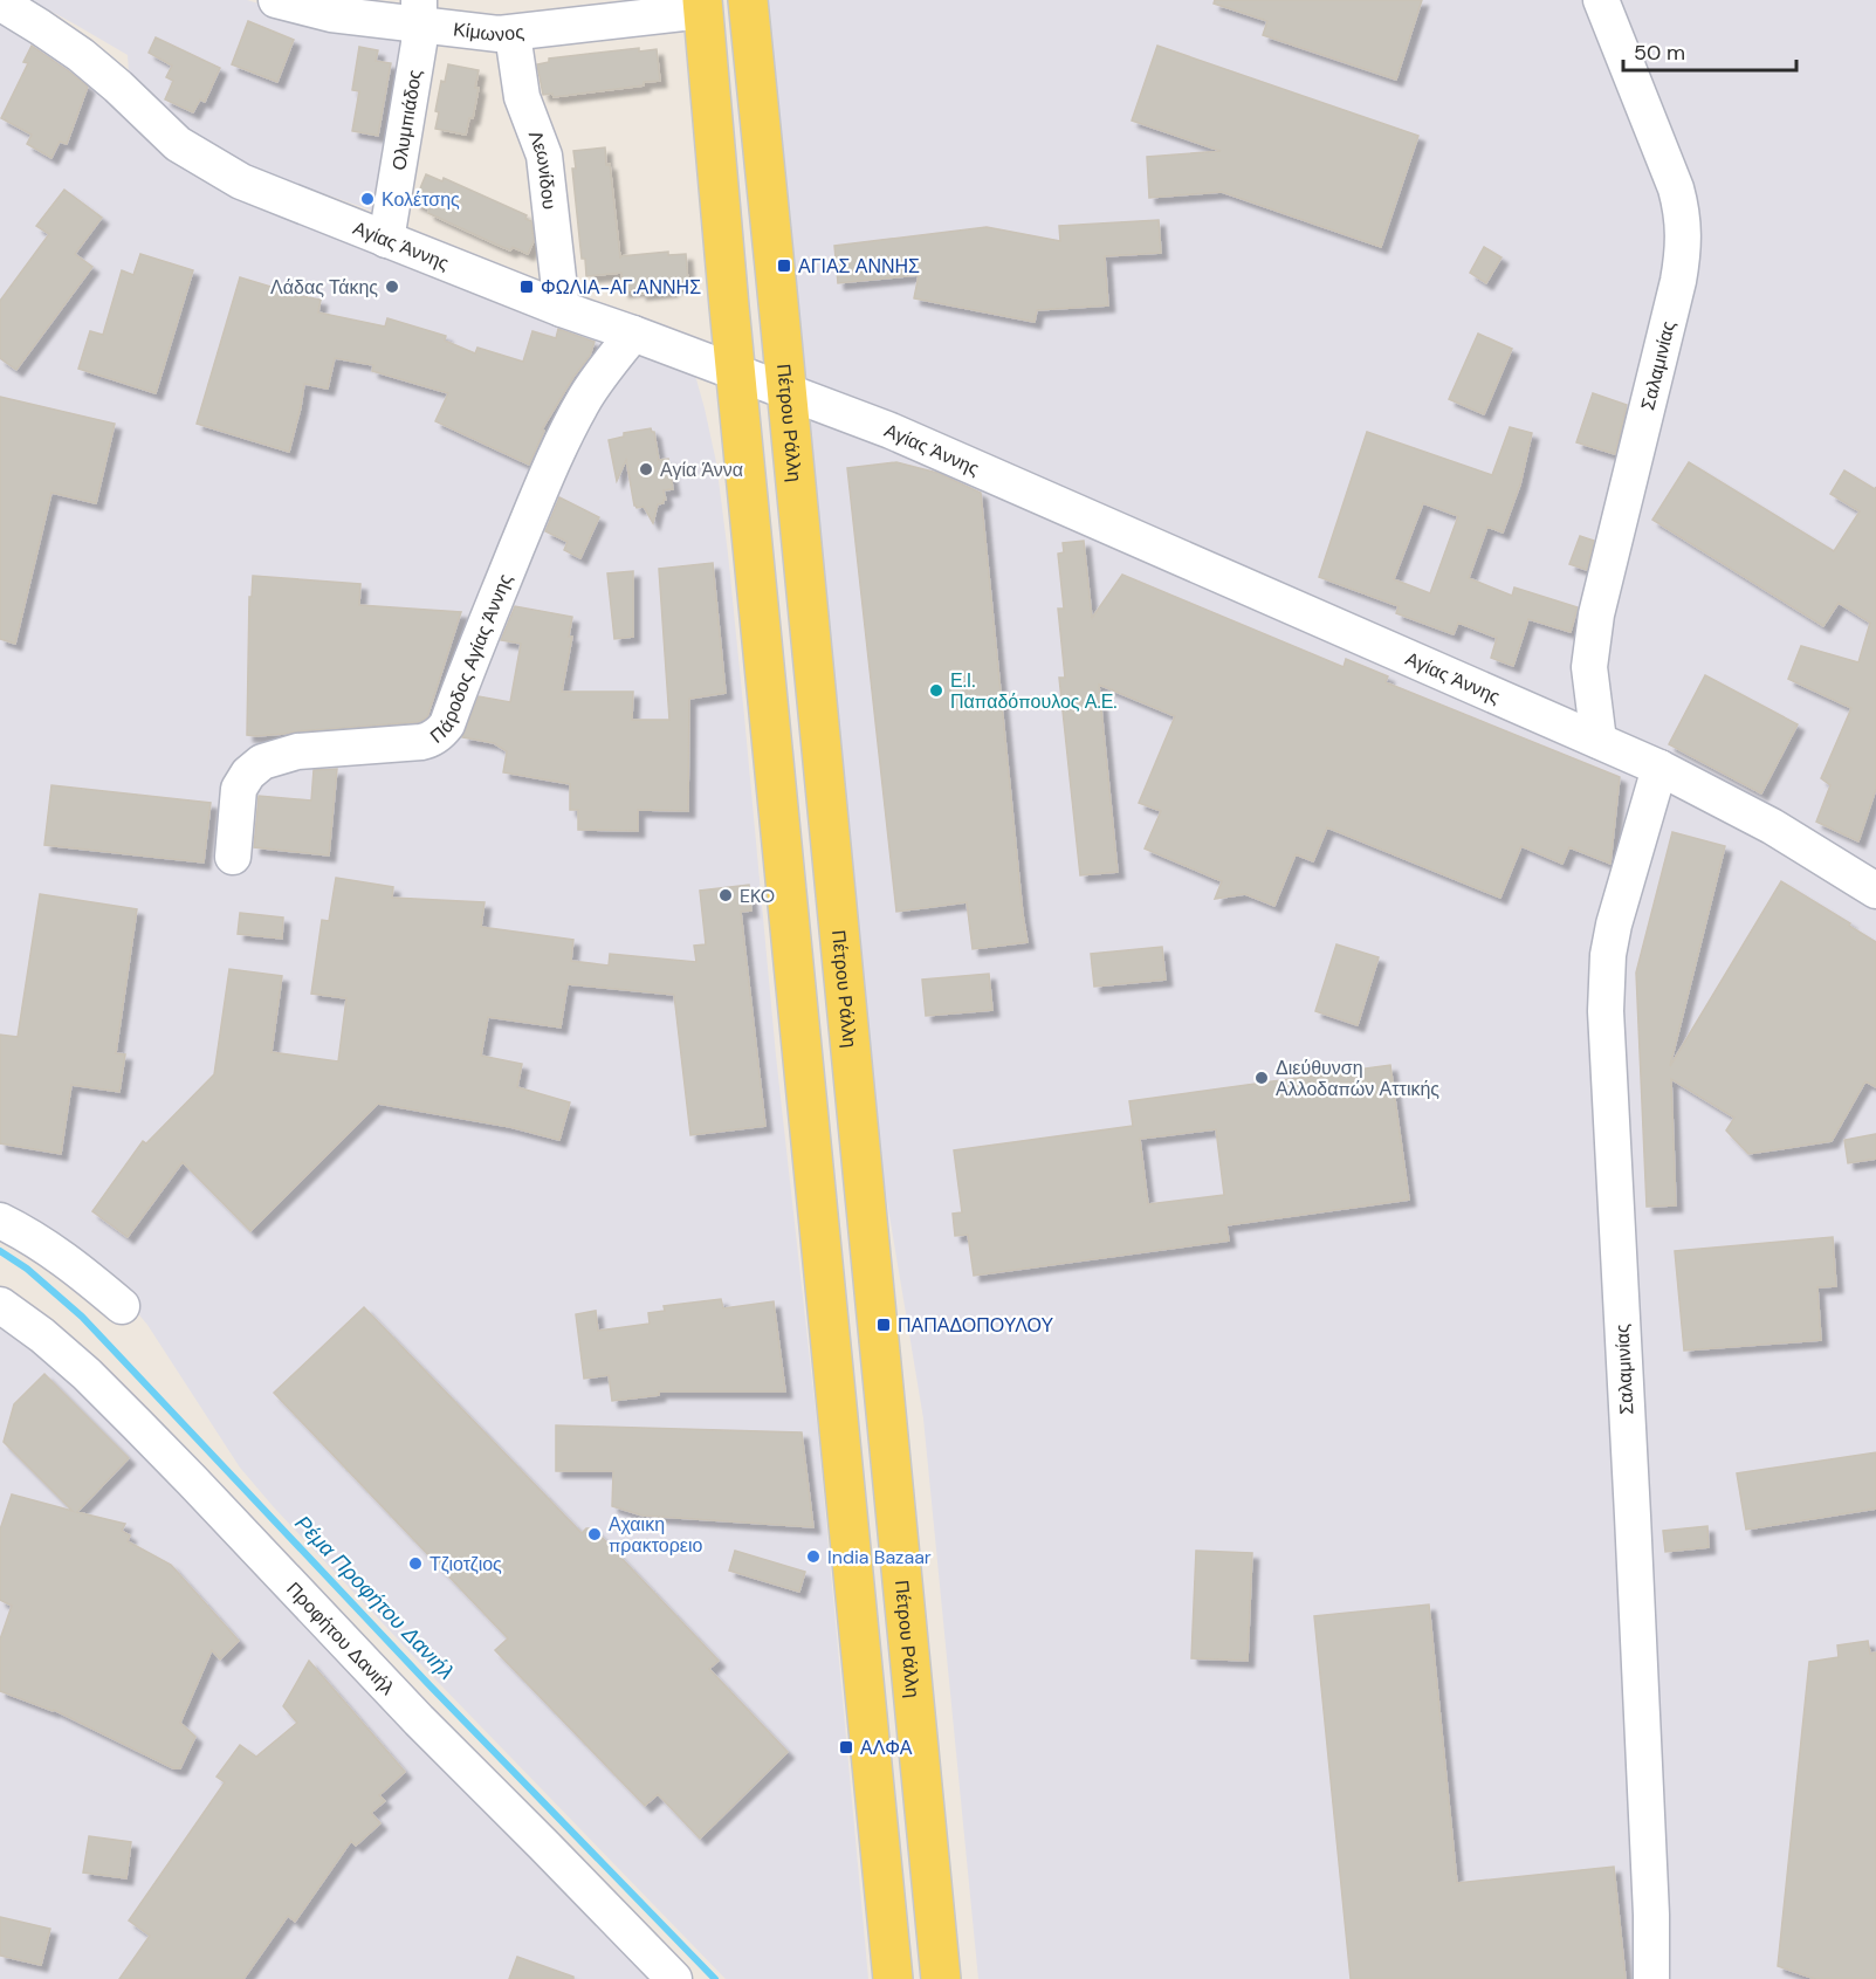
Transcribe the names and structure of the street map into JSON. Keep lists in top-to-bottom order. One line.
{"streets":{"main road":["Πέτρου Ράλλη"],"street":["Κίμωνος","Ολυμπιάδος","Λεωνίδου","Αγίας Άννης","Σαλαμινίας","Πάροδος Αγίας Άννης","Προφήτου Δανιήλ"]},"crossings":[["Κίμωνος","Ολυμπιάδος"],["Κίμωνος","Λεωνίδου"],["Ολυμπιάδος","Αγίας Άννης"],["Λεωνίδου","Αγίας Άννης"],["Αγίας Άννης","Σαλαμινίας"],["Αγίας Άννης","Πέτρου Ράλλη"],["Αγίας Άννης","Πάροδος Αγίας Άννης"]],"water":["Ρέμα Προφήτου Δανιήλ"],"places":{"other":["Κολέτσης","Λάδας Τάκης","Αγία Άννα","Ε.Ι. Παπαδόπουλος Α.Ε.","EKO","Διεύθυνση Αλλοδαπών Αττικής","Αχαικη πρακτορειο","India Bazaar","Τζιοτζιος"],"transit":["ΑΓΙΑΣ ΑΝΝΗΣ","ΦΩΛΙΑ-ΑΓ.ΑΝΝΗΣ","ΠΑΠΑΔΟΠΟΥΛΟΥ","ΑΛΦΑ"]},"scale_bar":"50 m"}
